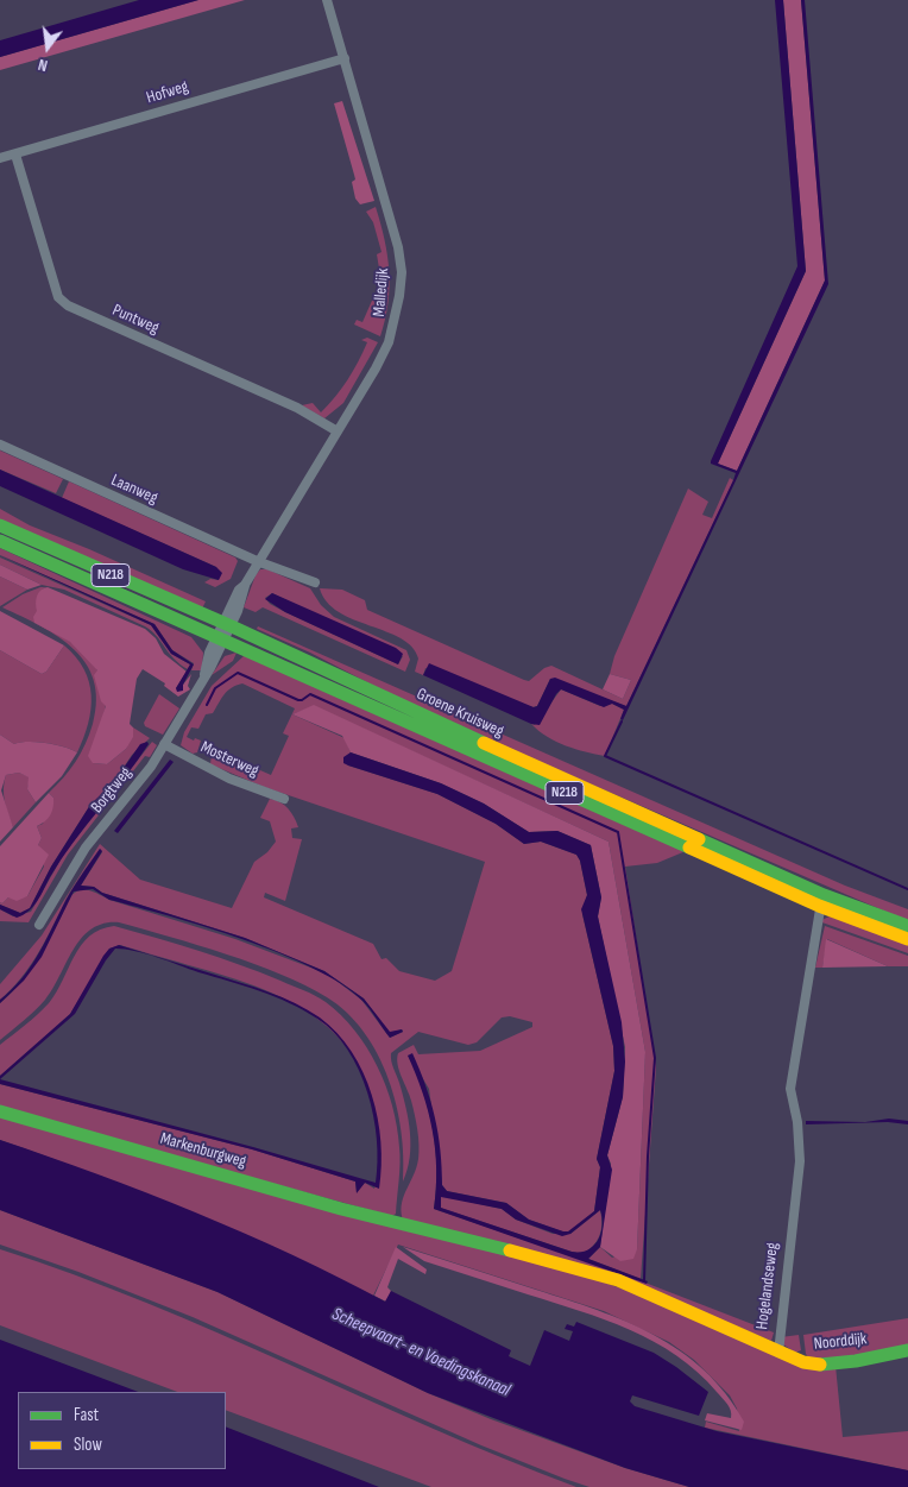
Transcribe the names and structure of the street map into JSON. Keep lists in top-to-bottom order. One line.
{"streets":{"main road":["N218","Groene Kruisweg","Markenburgweg","Hogelandseweg","Noorddijk"],"street":["Hofweg","Malledijk","Puntweg","Laanweg","Mosterweg","Borgtweg"]},"crossings":[["Hofweg","Malledijk"],["Hofweg","Puntweg"],["Malledijk","Puntweg"],["Malledijk","Laanweg"],["Malledijk","Groene Kruisweg"],["Malledijk","Borgtweg"],["Groene Kruisweg","Borgtweg"],["Groene Kruisweg","Hogelandseweg"],["Mosterweg","Borgtweg"],["Markenburgweg","Hogelandseweg"],["Hogelandseweg","Noorddijk"]],"water":["Scheepvaart- en Voedingskanaal"],"legend":["Fast","Slow"],"north":"bottom"}
